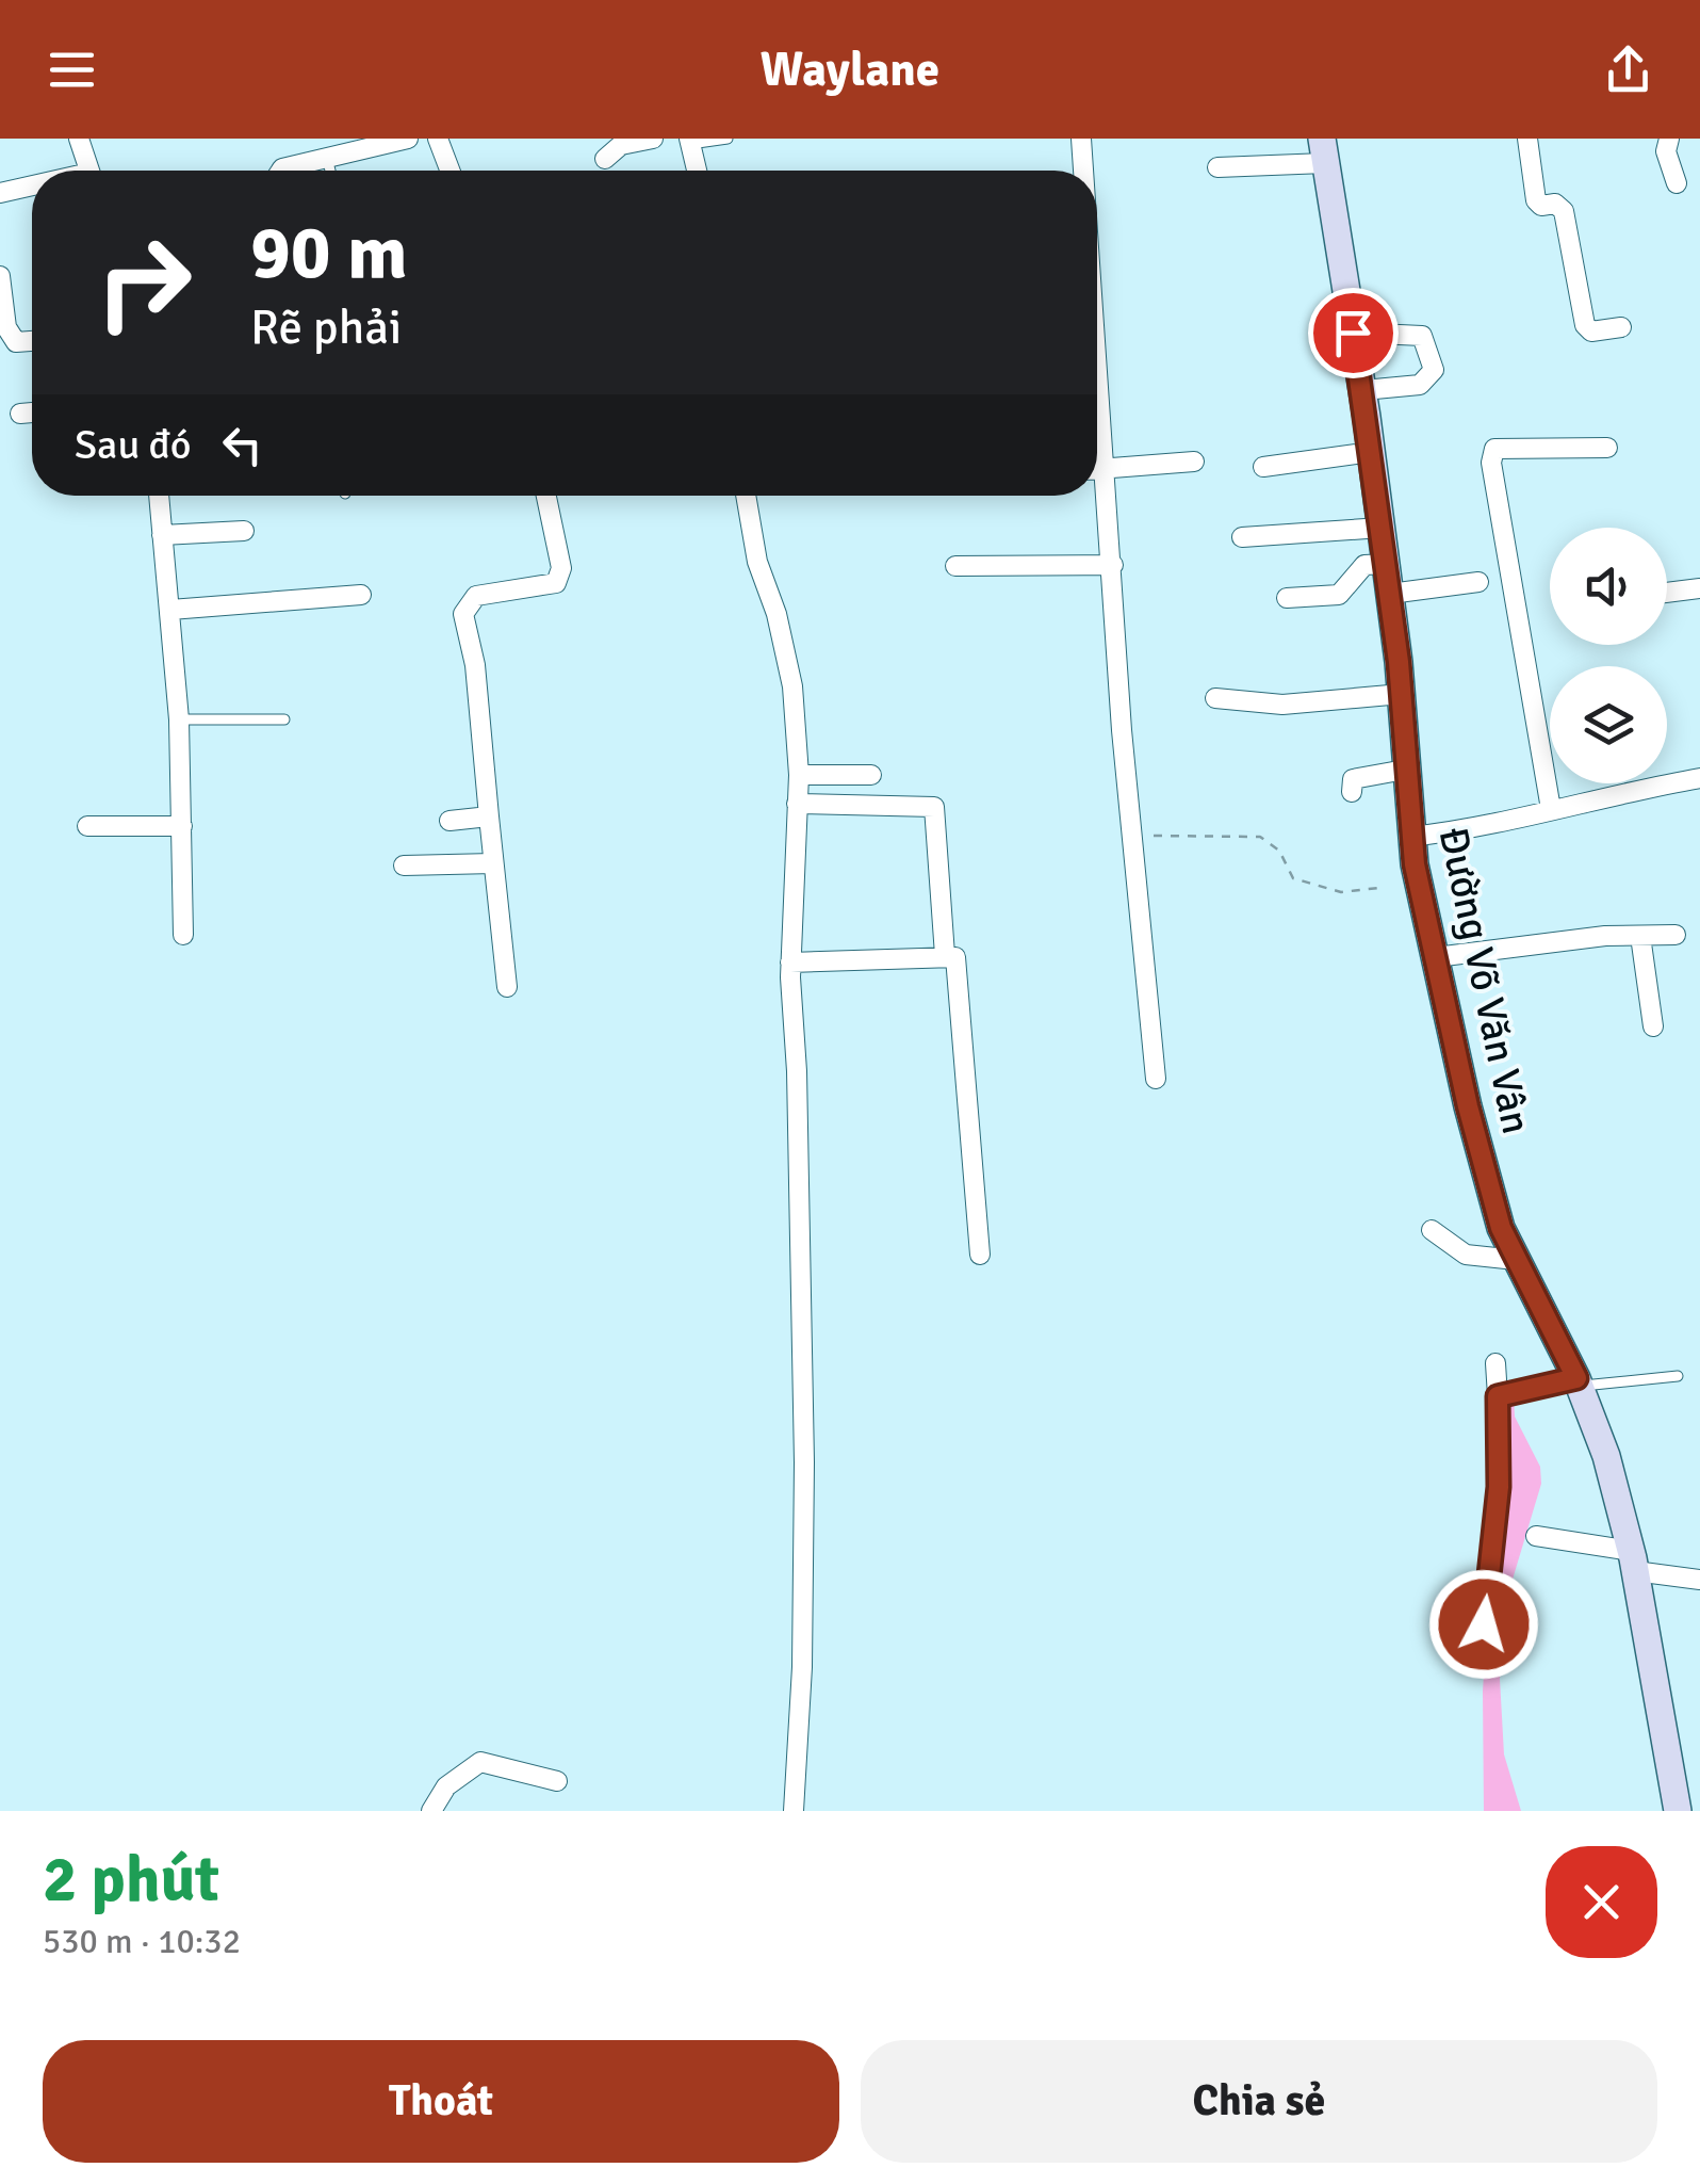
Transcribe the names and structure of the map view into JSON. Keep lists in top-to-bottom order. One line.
{"streets":{"street":["Đường Võ Văn Vân"]},"page":{"header":"Waylane","turn":["90 m","Rẽ phải"],"then":"Sau đó","heading":["2 phút","530 m · 10:32"],"buttons":["Thoát","Chia sẻ"]}}
